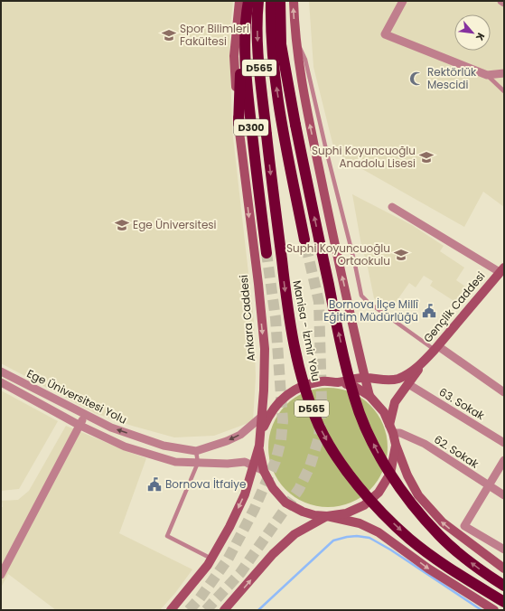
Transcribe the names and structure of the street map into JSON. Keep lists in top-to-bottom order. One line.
{"streets":{"highway":["D565","D300","Manisa - İzmir Yolu"],"main road":["Gençlik Caddesi","Ankara Caddesi"],"street":["Ege Üniversitesi Yolu","63. Sokak","62. Sokak"]},"crossings":[["Gençlik Caddesi","63. Sokak"],["Gençlik Caddesi","62. Sokak"],["Ankara Caddesi","Ege Üniversitesi Yolu"]],"places":{"school or university":["Spor Bilimleri Fakültesi","Suphi Koyuncuoğlu Anadolu Lisesi","Ege Üniversitesi","Suphi Koyuncuoğlu Ortaokulu"],"mosque":["Rektörlük Mescidi"],"public building":["Bornova İlçe Millî Eğitim Müdürlüğü","Bornova İtfaiye"]},"north":"bottom right"}
